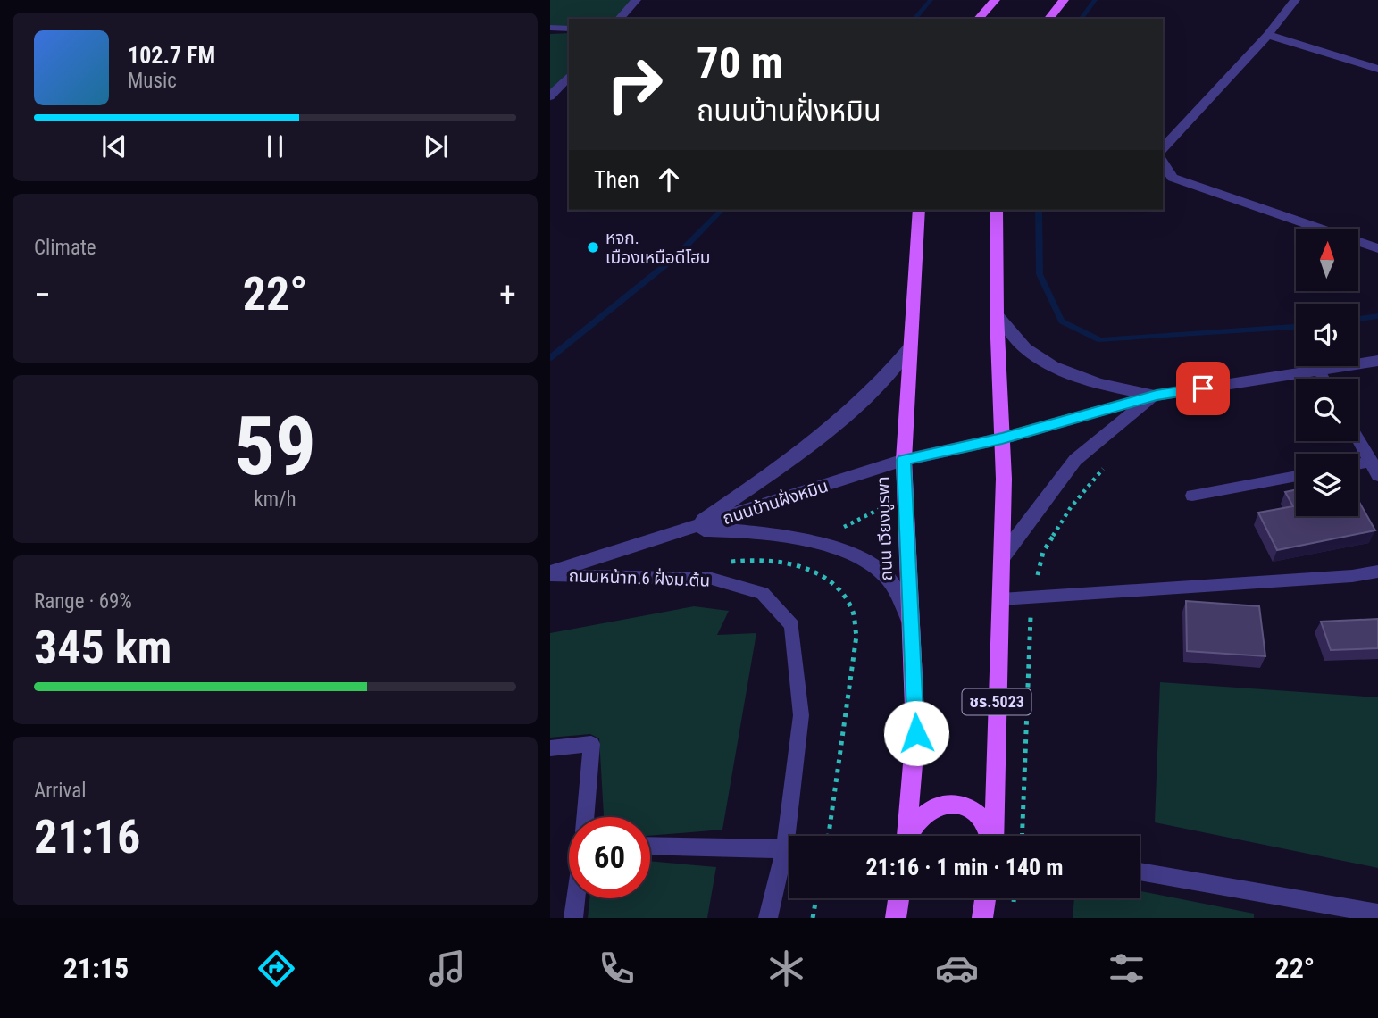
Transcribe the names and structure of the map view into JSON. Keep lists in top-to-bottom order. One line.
{"streets":{"main road":["ถนน เวียงบูรพา","ชร.5023"],"street":["ถนนบ้านฝั่งหมิน"],"lane":["ถนนหน้าท.6 ฝั่งม.ต้น"]},"crossings":[["ถนนบ้านฝั่งหมิน","ถนน เวียงบูรพา"],["ถนนบ้านฝั่งหมิน","ถนนหน้าท.6 ฝั่งม.ต้น"],["ถนนบ้านฝั่งหมิน","ชร.5023"]],"places":["หจก. เมืองเหนือดีโฮม"],"north":"top","page":{"turn":["70 m","ถนนบ้านฝั่งหมิน"],"song":["102.7 FM","Music"],"then":"Then","tile":["Climate",["59","km/h"],["Range · 69%","345 km"],["Arrival","21:16"]],"heat":["−","22°","+"],"limit":"60","trip":"21:16 · 1 min · 140 m","tabs":["21:15","22°"]}}
